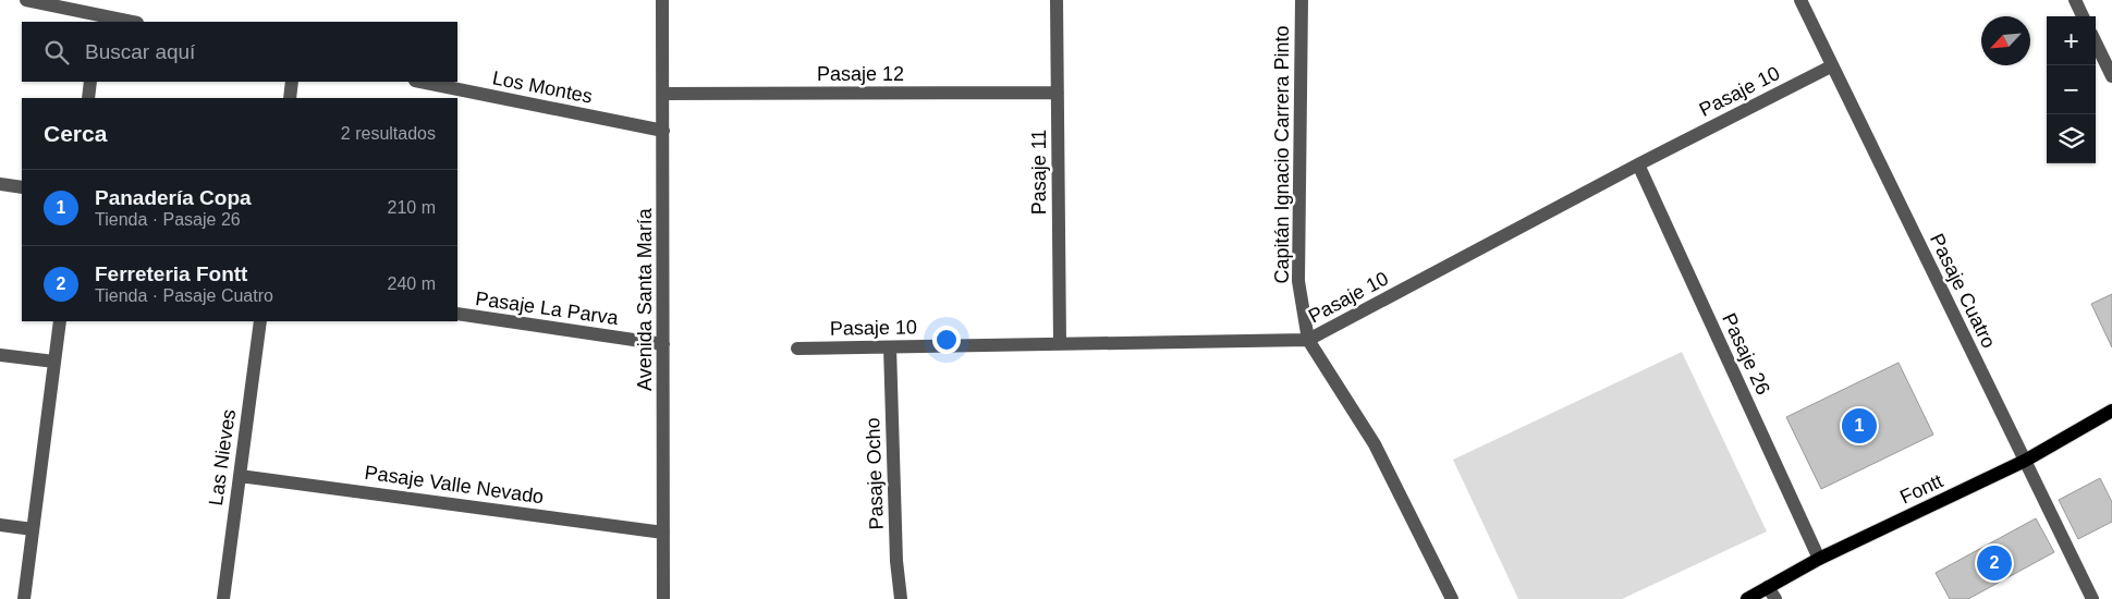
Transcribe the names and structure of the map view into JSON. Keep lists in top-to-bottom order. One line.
{"streets":{"main road":["Fontt"],"street":["Pasaje 12","Los Montes","Pasaje 10","Capitán Ignacio Carrera Pinto","Pasaje 11","Pasaje Cuatro","Avenida Santa María","Pasaje La Parva","Pasaje 26","Las Nieves","Pasaje Ocho","Pasaje Valle Nevado"]},"crossings":[["Pasaje 12","Pasaje 11"],["Pasaje 12","Avenida Santa María"],["Los Montes","Avenida Santa María"],["Pasaje 10","Capitán Ignacio Carrera Pinto"],["Pasaje 10","Pasaje 11"],["Pasaje 10","Pasaje Cuatro"],["Pasaje 10","Pasaje 26"],["Pasaje 10","Pasaje Ocho"],["Pasaje Cuatro","Fontt"],["Avenida Santa María","Pasaje La Parva"],["Avenida Santa María","Pasaje Valle Nevado"],["Pasaje 26","Fontt"],["Las Nieves","Pasaje Valle Nevado"]],"north":"bottom left","page":{"map_buttons":["+","−"],"search":"Buscar aquí","heading":["Cerca","2 resultados"],"list":[{"mark":"1","name":"Panadería Copa","note":"Tienda · Pasaje 26","value":"210 m"},{"mark":"2","name":"Ferreteria Fontt","note":"Tienda · Pasaje Cuatro","value":"240 m"}],"pins":["1","2"]}}
